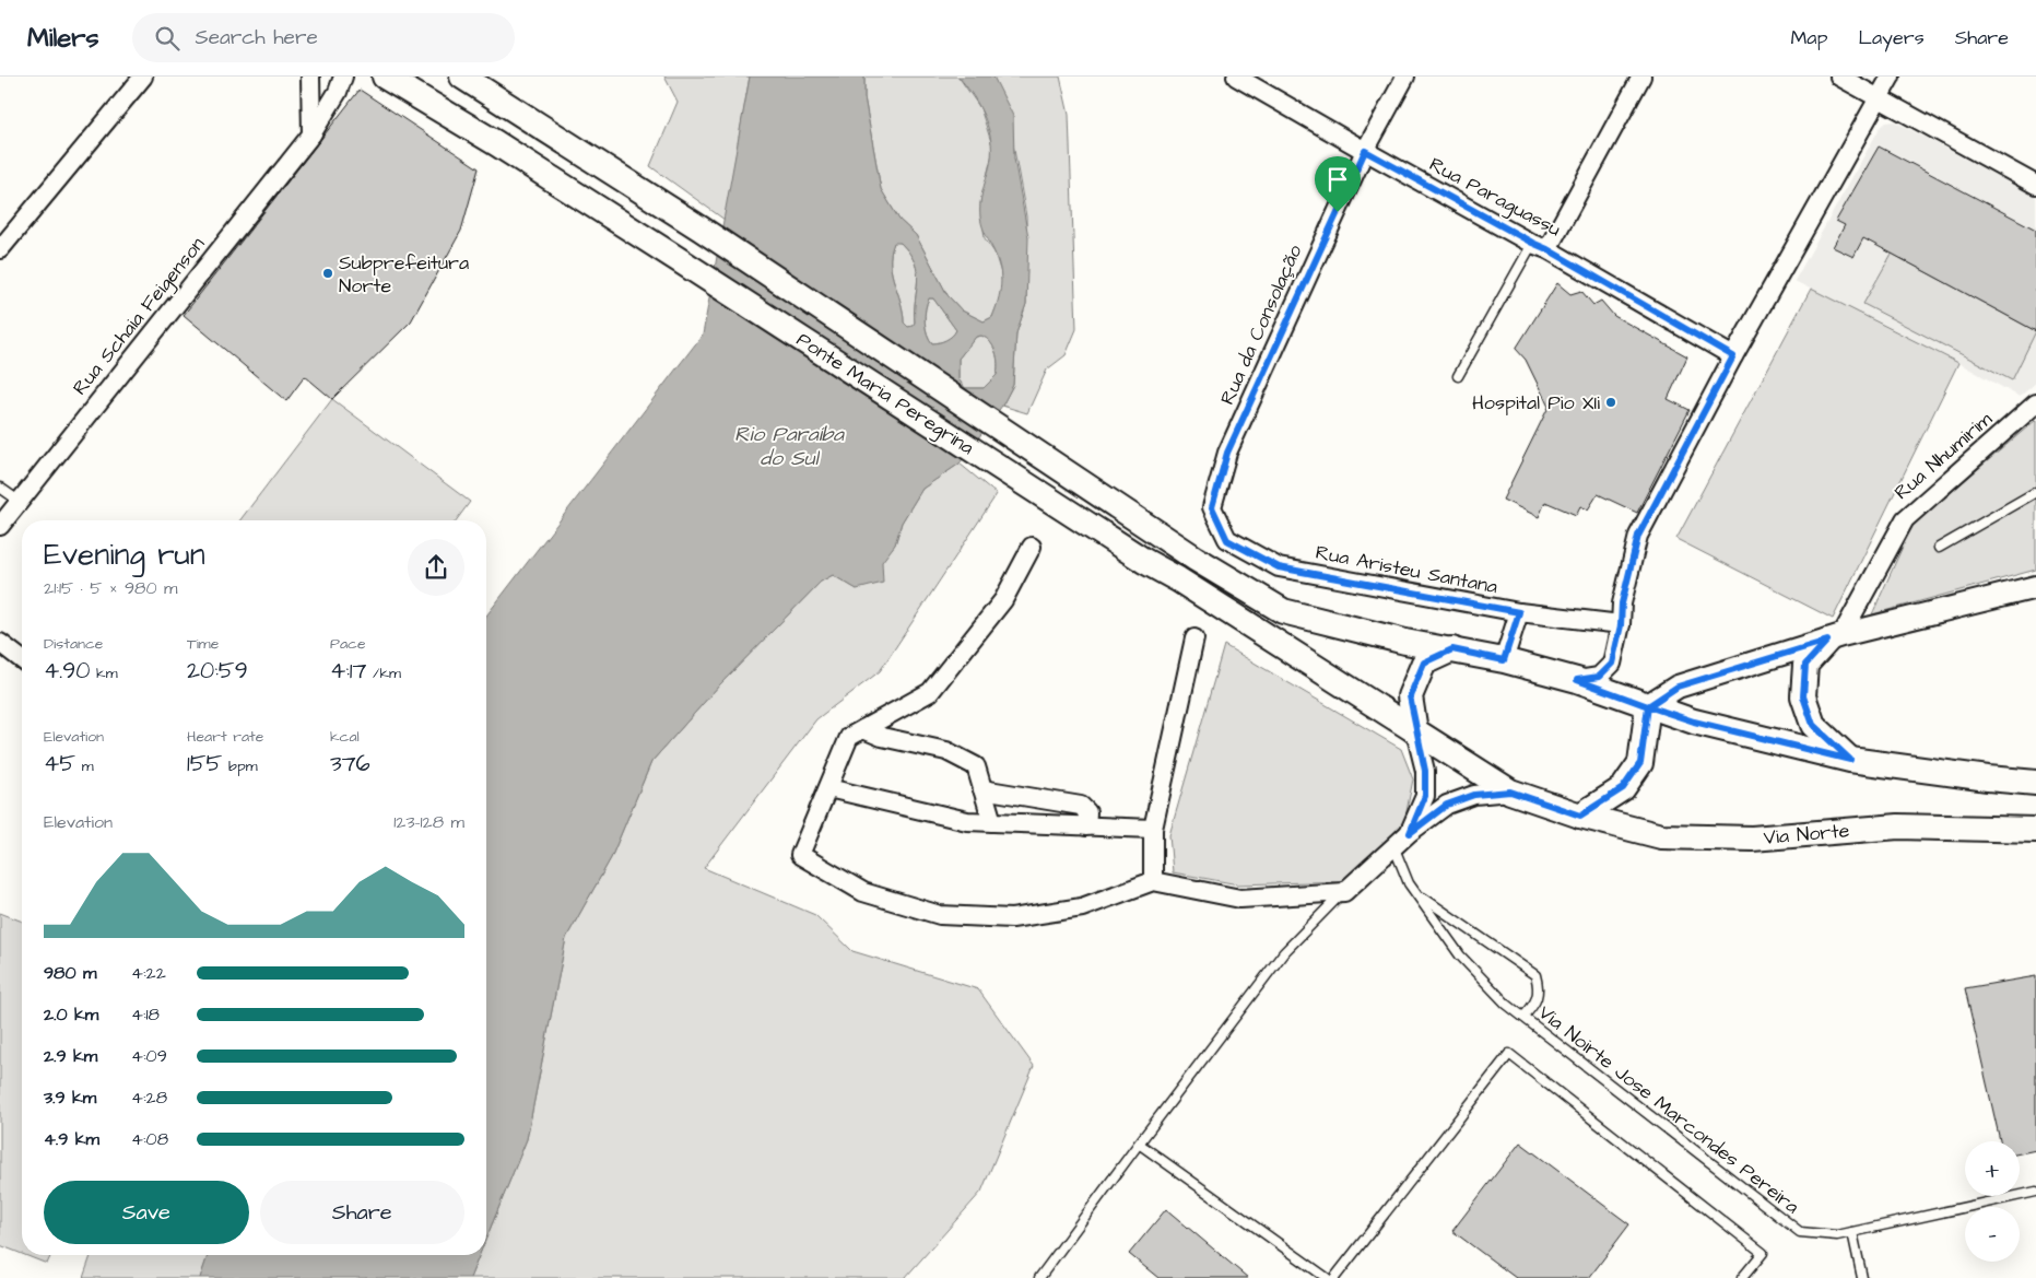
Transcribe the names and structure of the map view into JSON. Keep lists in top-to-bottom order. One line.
{"streets":{"main road":["Ponte Maria Peregrina","Via Norte"],"street":["Rua Paraguassu","Rua Schaia Feigenson","Rua da Consolação","Rua Nhumirim","Rua Aristeu Santana"],"lane":["Via Noirte Jose Marcondes Pereira"]},"crossings":[["Rua Paraguassu","Rua da Consolação"],["Rua da Consolação","Rua Aristeu Santana"],["Ponte Maria Peregrina","Via Norte"]],"water":["Rio Paraíba do Sul"],"places":["Subprefeitura Norte","Hospital Pio XIi"],"page":{"header":"Milers","search":"Search here","nav":["Map","Layers","Share"],"heading":["Evening run","21:15 · 5 × 980 m"],"stats":[["Distance","4.90 km"],["Time","20:59"],["Pace","4:17 /km"],["Elevation","45 m"],["Heart rate","155 bpm"],["kcal","376"]],"chart":["Elevation","123–128 m"],"list":[{"name":"980 m","note":"4:22"},{"name":"2.0 km","note":"4:18"},{"name":"2.9 km","note":"4:09"},{"name":"3.9 km","note":"4:28"},{"name":"4.9 km","note":"4:08"}],"map_buttons":["+","−"],"buttons":["Save","Share"]}}
